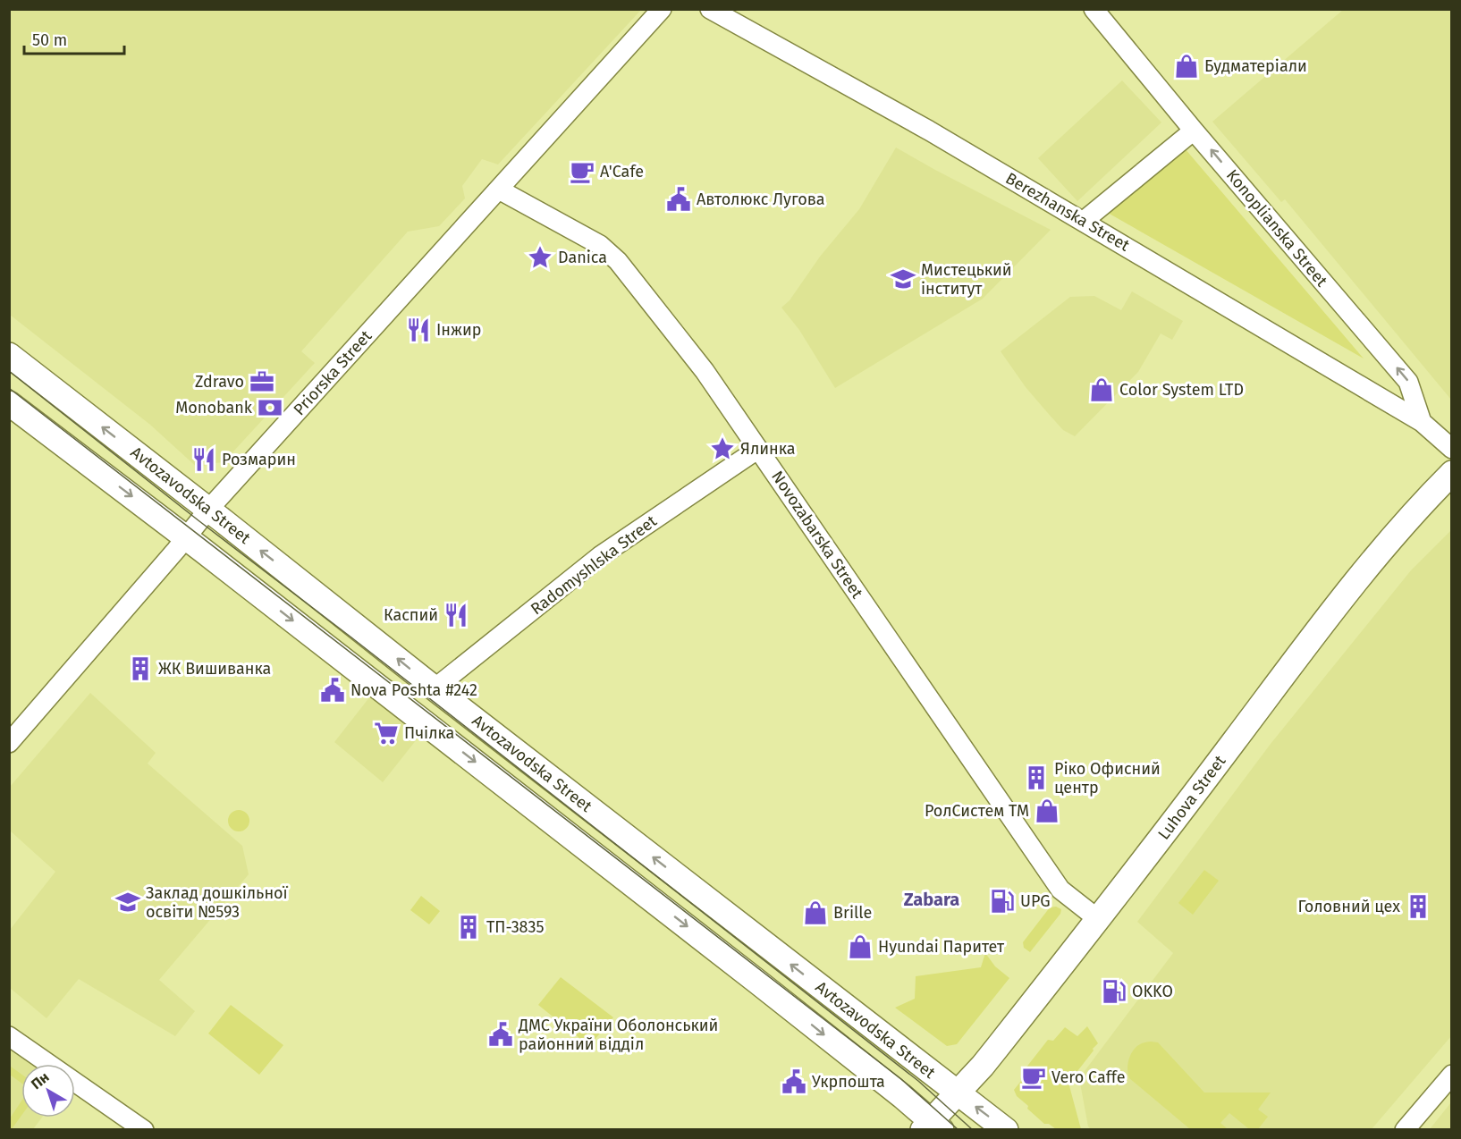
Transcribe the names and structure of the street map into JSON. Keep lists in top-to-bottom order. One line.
{"streets":{"main road":["Avtozavodska Street","Luhova Street"],"street":["Berezhanska Street","Konoplianska Street","Priorska Street","Novozabarska Street","Radomyshlska Street"]},"crossings":[["Berezhanska Street","Konoplianska Street"],["Priorska Street","Avtozavodska Street"],["Priorska Street","Novozabarska Street"],["Avtozavodska Street","Radomyshlska Street"],["Avtozavodska Street","Luhova Street"],["Novozabarska Street","Radomyshlska Street"],["Novozabarska Street","Luhova Street"]],"one_way":["Konoplianska Street"],"districts":["Zabara"],"places":{"shop":["Будматеріали","Color System LTD","РолСистем ТМ","Brille","Hyundai Паритет"],"cafe":["A'Cafe","Vero Caffe"],"public building":["Автолюкс Лугова","Nova Poshta #242","ДМС України Оболонський районний відділ","Укрпошта"],"place":["Danica","Ялинка"],"school or university":["Мистецький інститут","Заклад дошкільної освіти №593"],"restaurant":["Інжир","Розмарин","Каспий"],"office":["Zdravo"],"bank":["Monobank"],"building":["ЖК Вишиванка","Ріко Офисний центр","Головний цех","ТП-3835"],"supermarket":["Пчілка"],"fuel station":["UPG","OKKO"]},"scale_bar":"50 m","north":"top left"}
